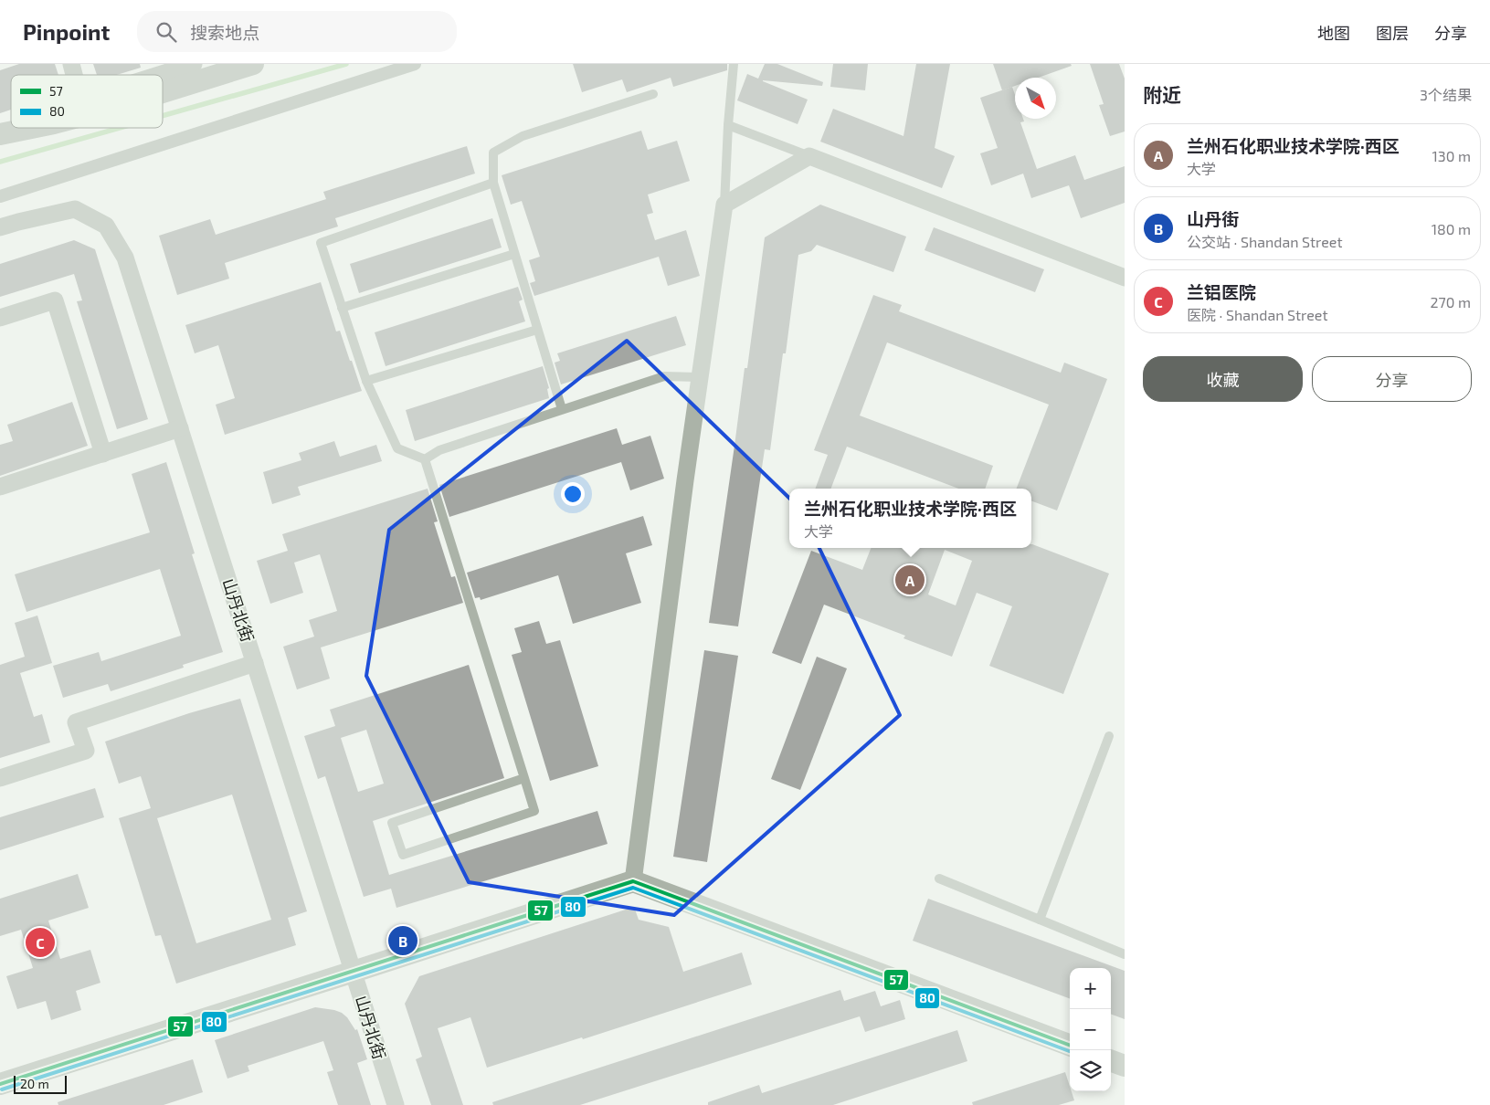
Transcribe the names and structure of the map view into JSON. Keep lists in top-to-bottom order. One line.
{"streets":{"street":["山丹北街"]},"lines":["transit line 57","transit line 80"],"legend":["57","80"],"scale_bar":"20 m","north":"bottom right","page":{"header":"Pinpoint","search":"搜索地点","nav":["地图","图层","分享"],"heading":["附近","3个结果"],"list":[{"mark":"A","name":"兰州石化职业技术学院·西区","note":"大学","value":"130 m"},{"mark":"B","name":"山丹街","note":"公交站 · Shandan Street","value":"180 m"},{"mark":"C","name":"兰铝医院","note":"医院 · Shandan Street","value":"270 m"}],"buttons":["收藏","分享"],"popup":["兰州石化职业技术学院·西区","大学"],"pins":["A","B","C"],"map_buttons":["+","−"],"scale":"20 m"}}
